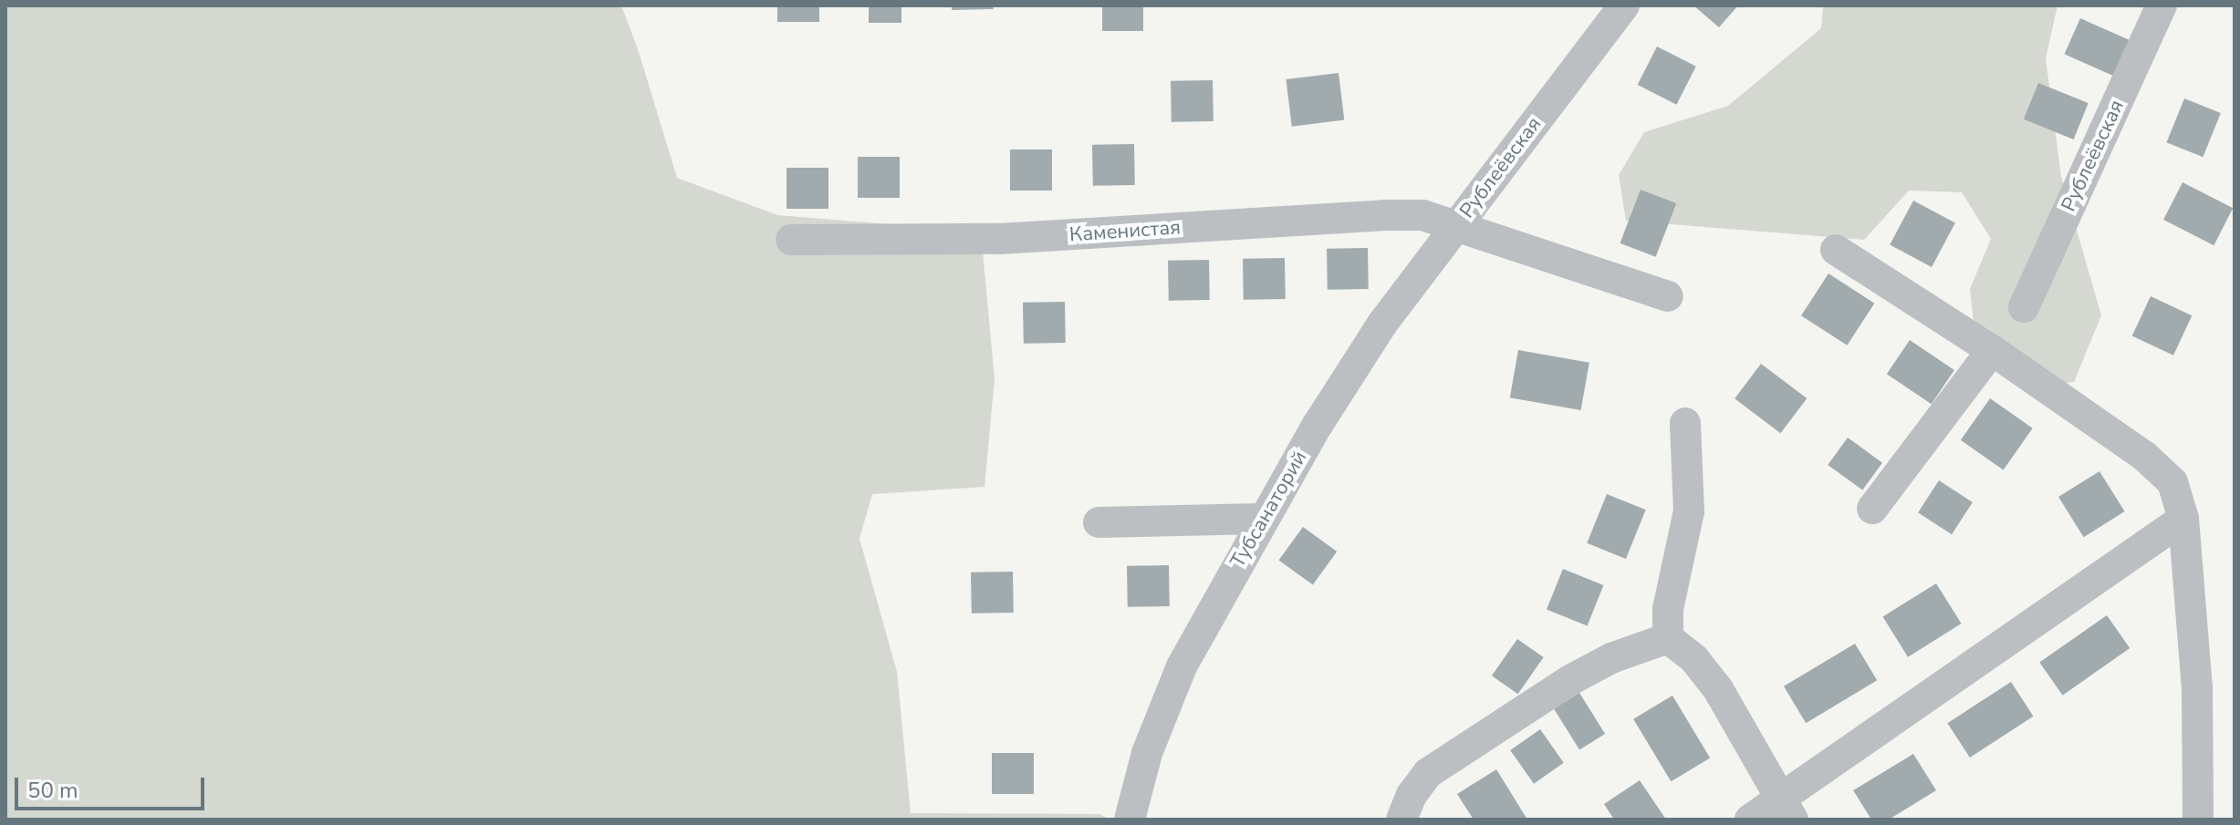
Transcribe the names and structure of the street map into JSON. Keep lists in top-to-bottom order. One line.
{"streets":{"street":["Рублеёвская","Каменистая","Тубсанаторий"]},"crossings":[["Рублеёвская","Каменистая"],["Рублеёвская","Тубсанаторий"],["Каменистая","Тубсанаторий"]],"scale_bar":"50 m"}
